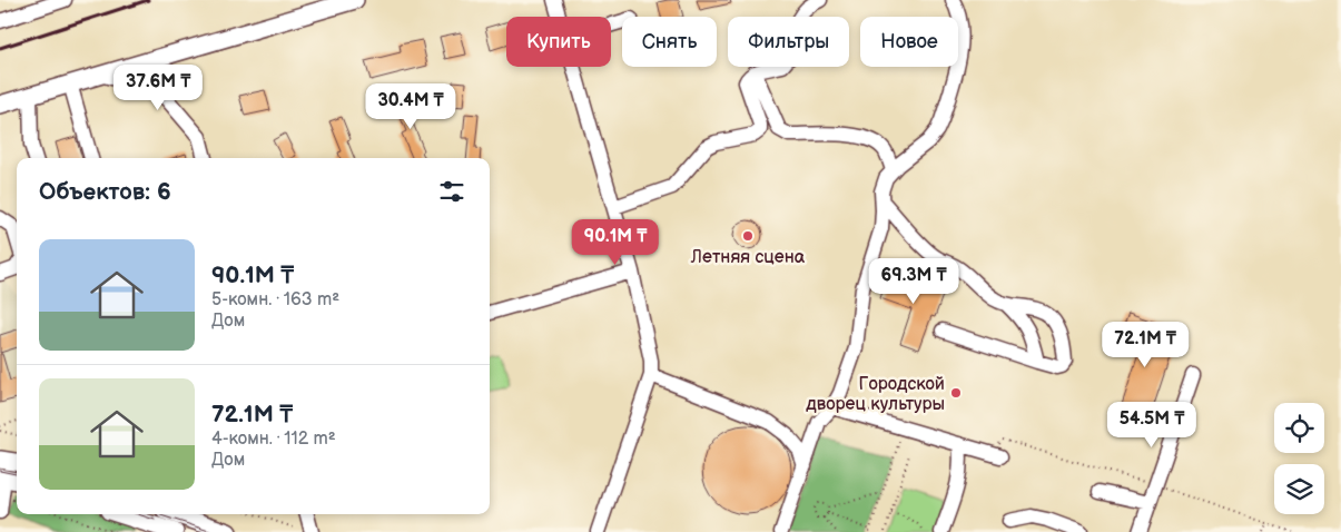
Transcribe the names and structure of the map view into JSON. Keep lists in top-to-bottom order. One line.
{"places":["Летняя сцена","Городской дворец культуры"],"page":{"chip":["Купить","Снять","Фильтры","Новое"],"price":["37.6M ₸","30.4M ₸","90.1M ₸","69.3M ₸","72.1M ₸","54.5M ₸"],"heading":"Объектов: 6","list":[{"name":"90.1M ₸","note":"5-комн. · 163 m² · Дом"},{"name":"72.1M ₸","note":"4-комн. · 112 m² · Дом"}]}}
